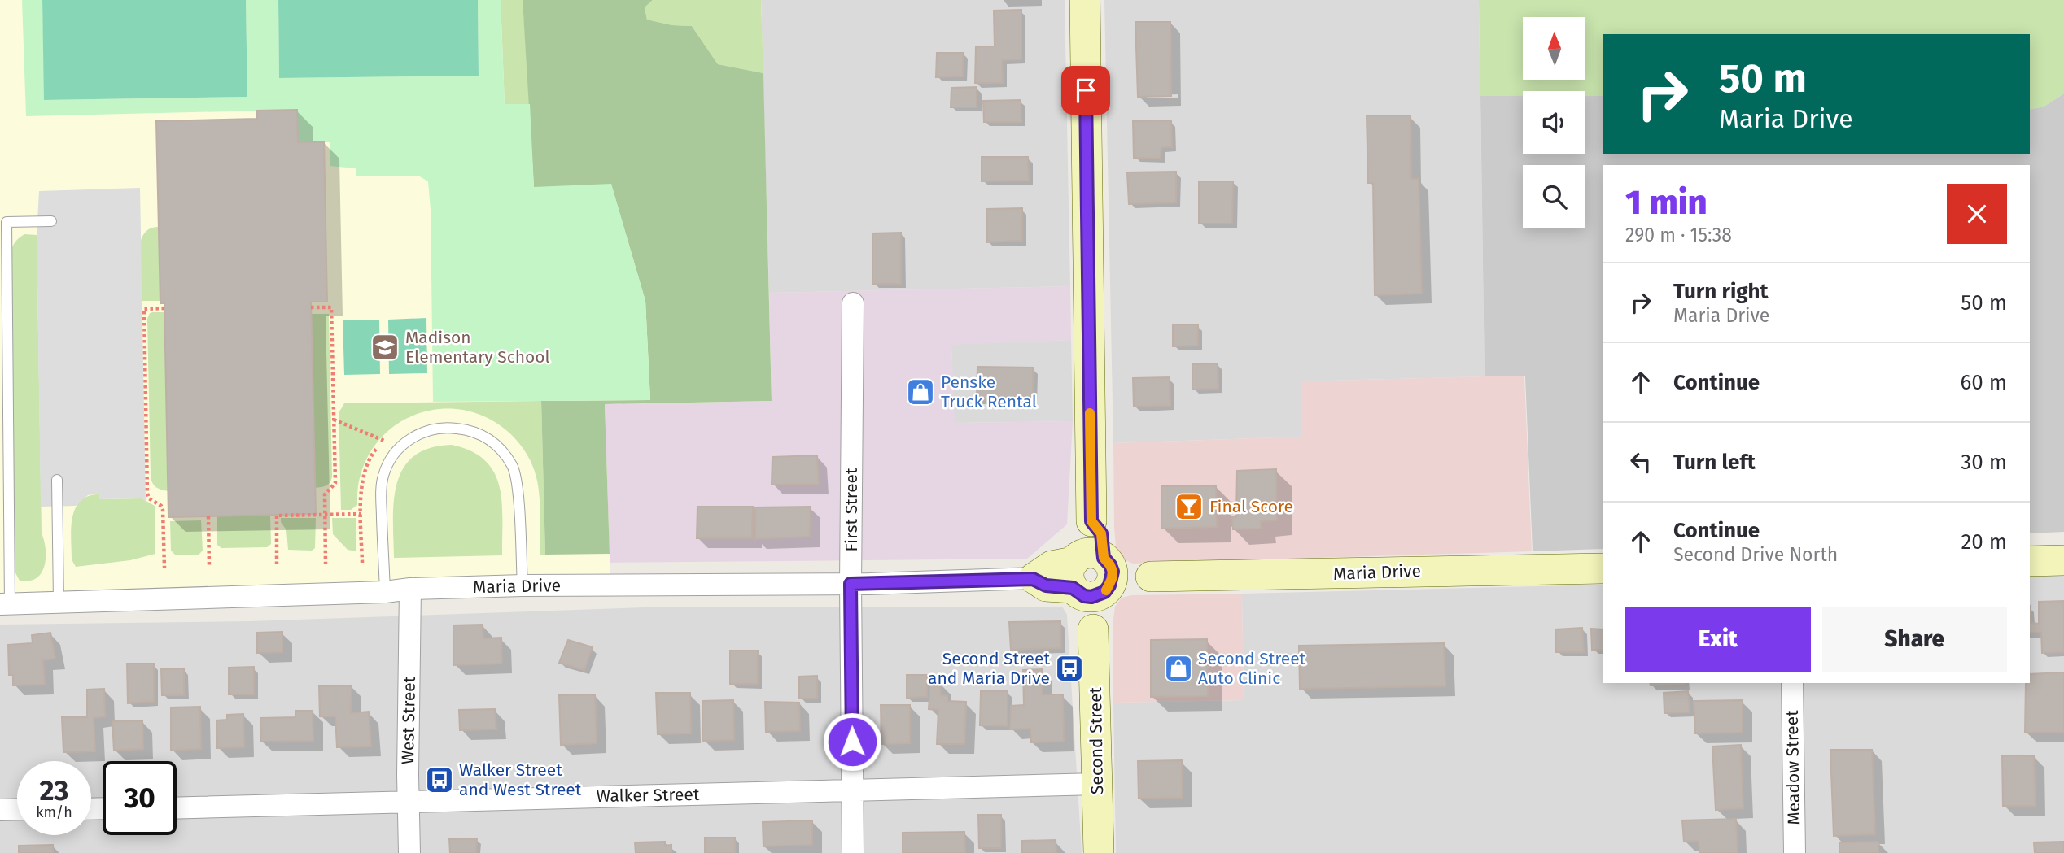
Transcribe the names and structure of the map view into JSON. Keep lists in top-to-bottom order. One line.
{"streets":{"street":["First Street","Maria Drive","West Street","Second Street","Meadow Street","Walker Street"]},"crossings":[["First Street","Maria Drive"],["First Street","Walker Street"],["Maria Drive","West Street"],["Maria Drive","Second Street"],["West Street","Walker Street"],["Second Street","Walker Street"]],"places":{"school or university":["Madison Elementary School"],"shop":["Penske Truck Rental","Second Street Auto Clinic"],"bar":["Final Score"],"bus stop":["Second Street and Maria Drive","Walker Street and West Street"]},"north":"top","page":{"turn":["50 m","Maria Drive"],"heading":["1 min","290 m · 15:38"],"list":[{"name":"Turn right","note":"Maria Drive","value":"50 m"},{"name":"Continue","value":"60 m"},{"name":"Turn left","value":"30 m"},{"name":"Continue","note":"Second Drive North","value":"20 m"}],"buttons":["Exit","Share"],"speed":"23 km/h","limit":"30"}}
